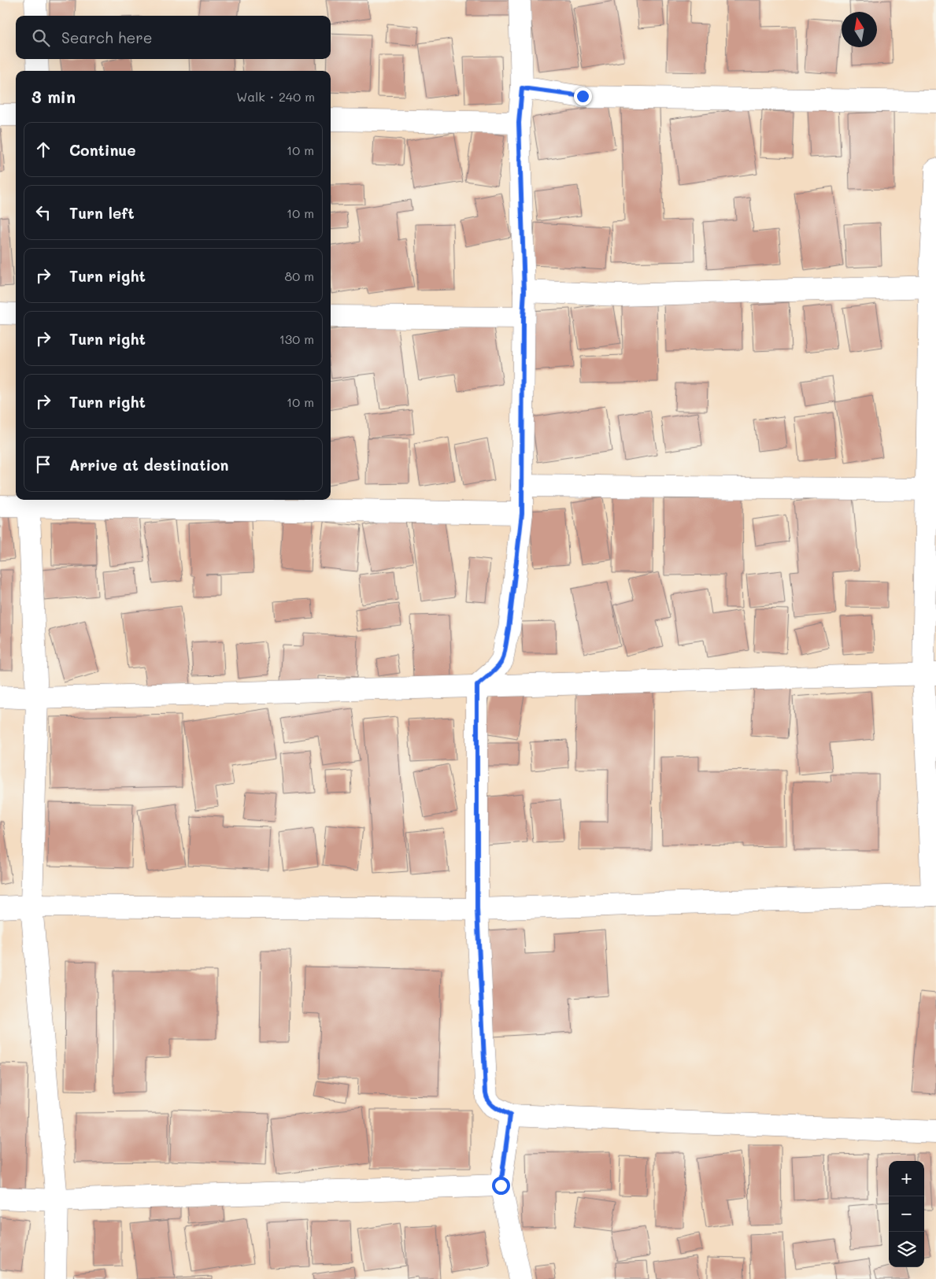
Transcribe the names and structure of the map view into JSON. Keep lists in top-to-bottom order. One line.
{"north":"top","page":{"search":"Search here","heading":["3 min","Walk · 240 m"],"list":[["Continue","10 m"],["Turn left","10 m"],["Turn right","80 m"],["Turn right","130 m"],["Turn right","10 m"],"Arrive at destination"],"map_buttons":["+","−"]}}
